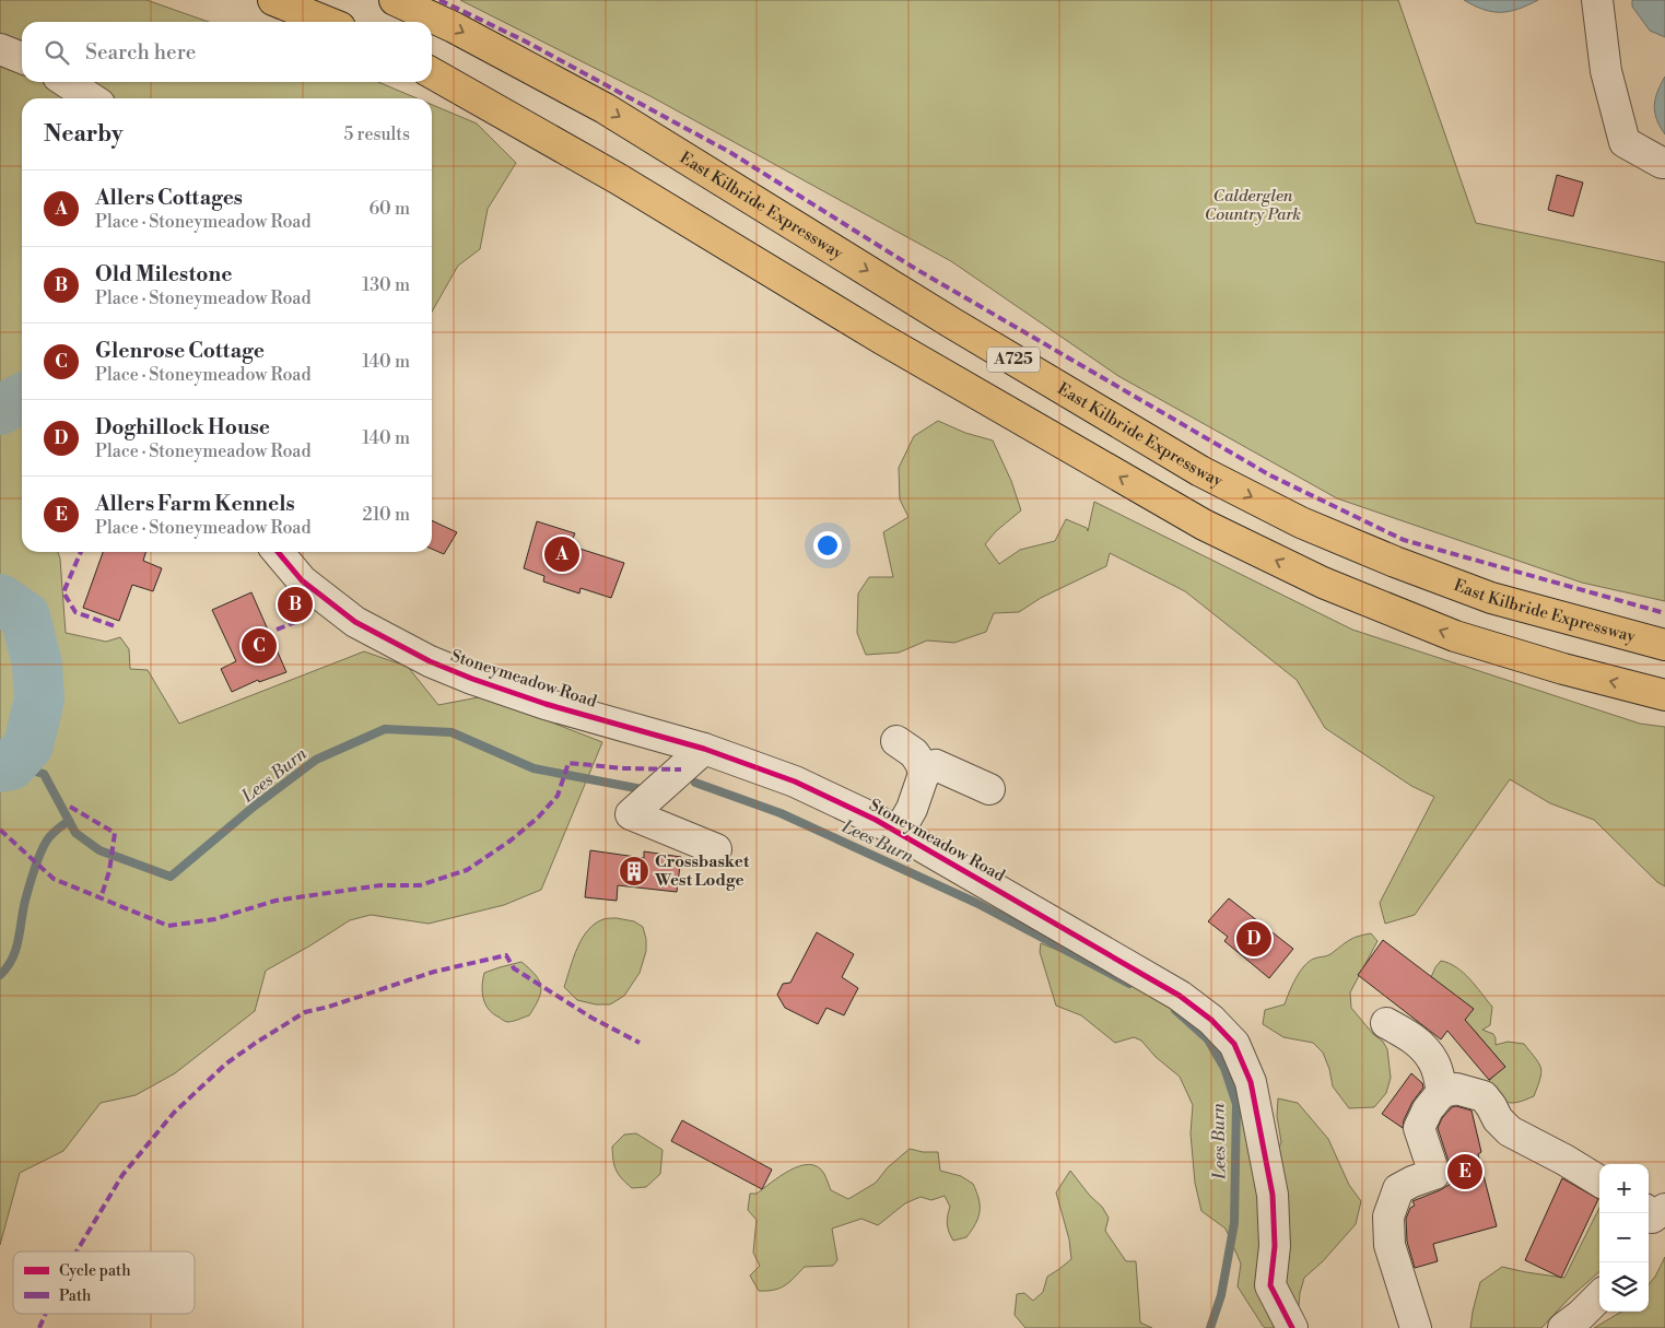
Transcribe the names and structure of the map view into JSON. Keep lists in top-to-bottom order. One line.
{"streets":{"highway":["East Kilbride Expressway","A725"],"street":["Stoneymeadow Road"]},"water":["Lees Burn"],"parks":["Calderglen Country Park"],"places":{"building":["Crossbasket West Lodge"]},"legend":["Cycle path","Path"],"page":{"search":"Search here","heading":["Nearby","5 results"],"list":[{"mark":"A","name":"Allers Cottages","note":"Place · Stoneymeadow Road","value":"60 m"},{"mark":"B","name":"Old Milestone","note":"Place · Stoneymeadow Road","value":"130 m"},{"mark":"C","name":"Glenrose Cottage","note":"Place · Stoneymeadow Road","value":"140 m"},{"mark":"D","name":"Doghillock House","note":"Place · Stoneymeadow Road","value":"140 m"},{"mark":"E","name":"Allers Farm Kennels","note":"Place · Stoneymeadow Road","value":"210 m"}],"pins":["A","B","C","D","E"],"map_buttons":["+","−"]}}
